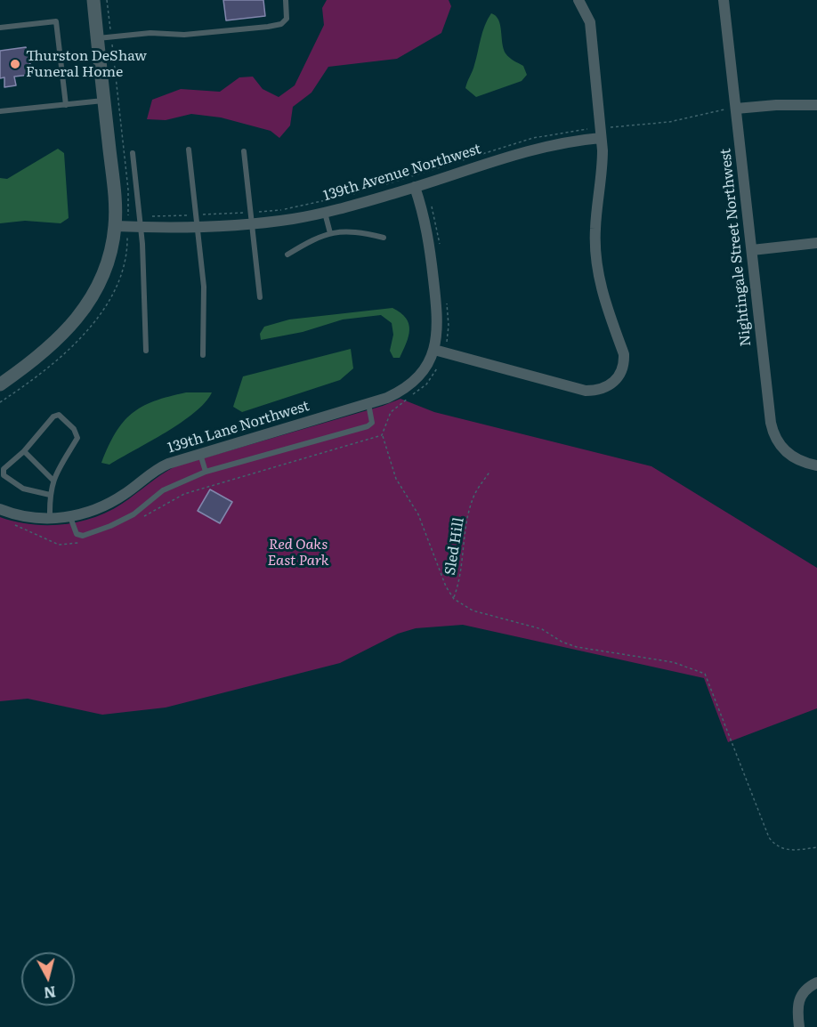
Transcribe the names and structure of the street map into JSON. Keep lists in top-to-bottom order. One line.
{"streets":{"street":["139th Avenue Northwest","Nightingale Street Northwest","139th Lane Northwest"],"path":["Sled Hill"]},"parks":["Red Oaks East Park"],"places":["Thurston DeShaw Funeral Home"],"north":"bottom"}
